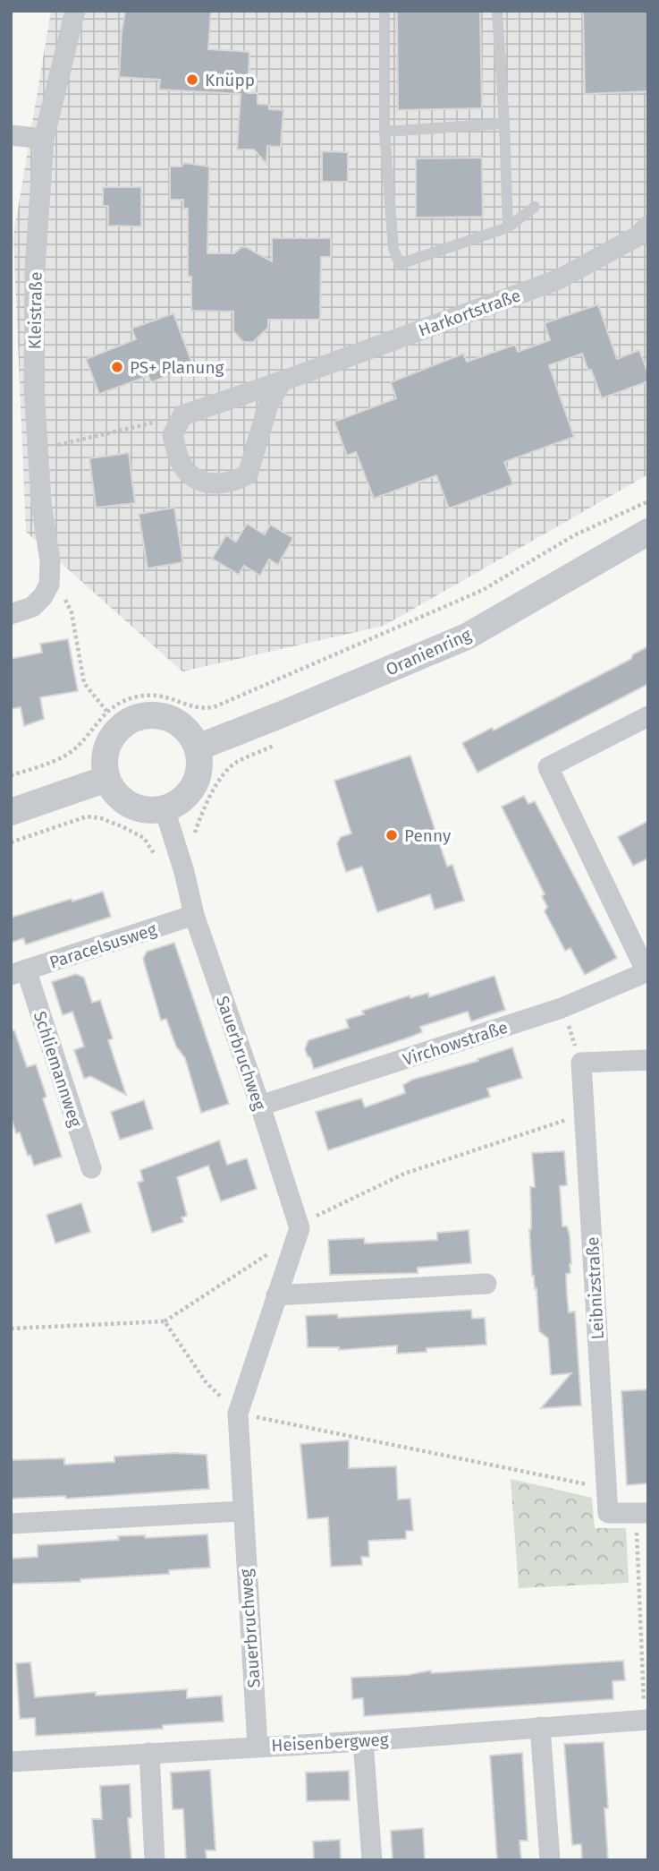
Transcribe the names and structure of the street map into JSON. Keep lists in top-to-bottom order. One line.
{"streets":{"street":["Kleistraße","Harkortstraße","Oranienring","Paracelsusweg","Virchowstraße","Sauerbruchweg","Schliemannweg","Leibnizstraße","Heisenbergweg"]},"crossings":[["Oranienring","Sauerbruchweg"],["Paracelsusweg","Sauerbruchweg"],["Paracelsusweg","Schliemannweg"],["Virchowstraße","Sauerbruchweg"],["Sauerbruchweg","Heisenbergweg"]],"places":["Knüpp","PS+ Planung","Penny"]}
